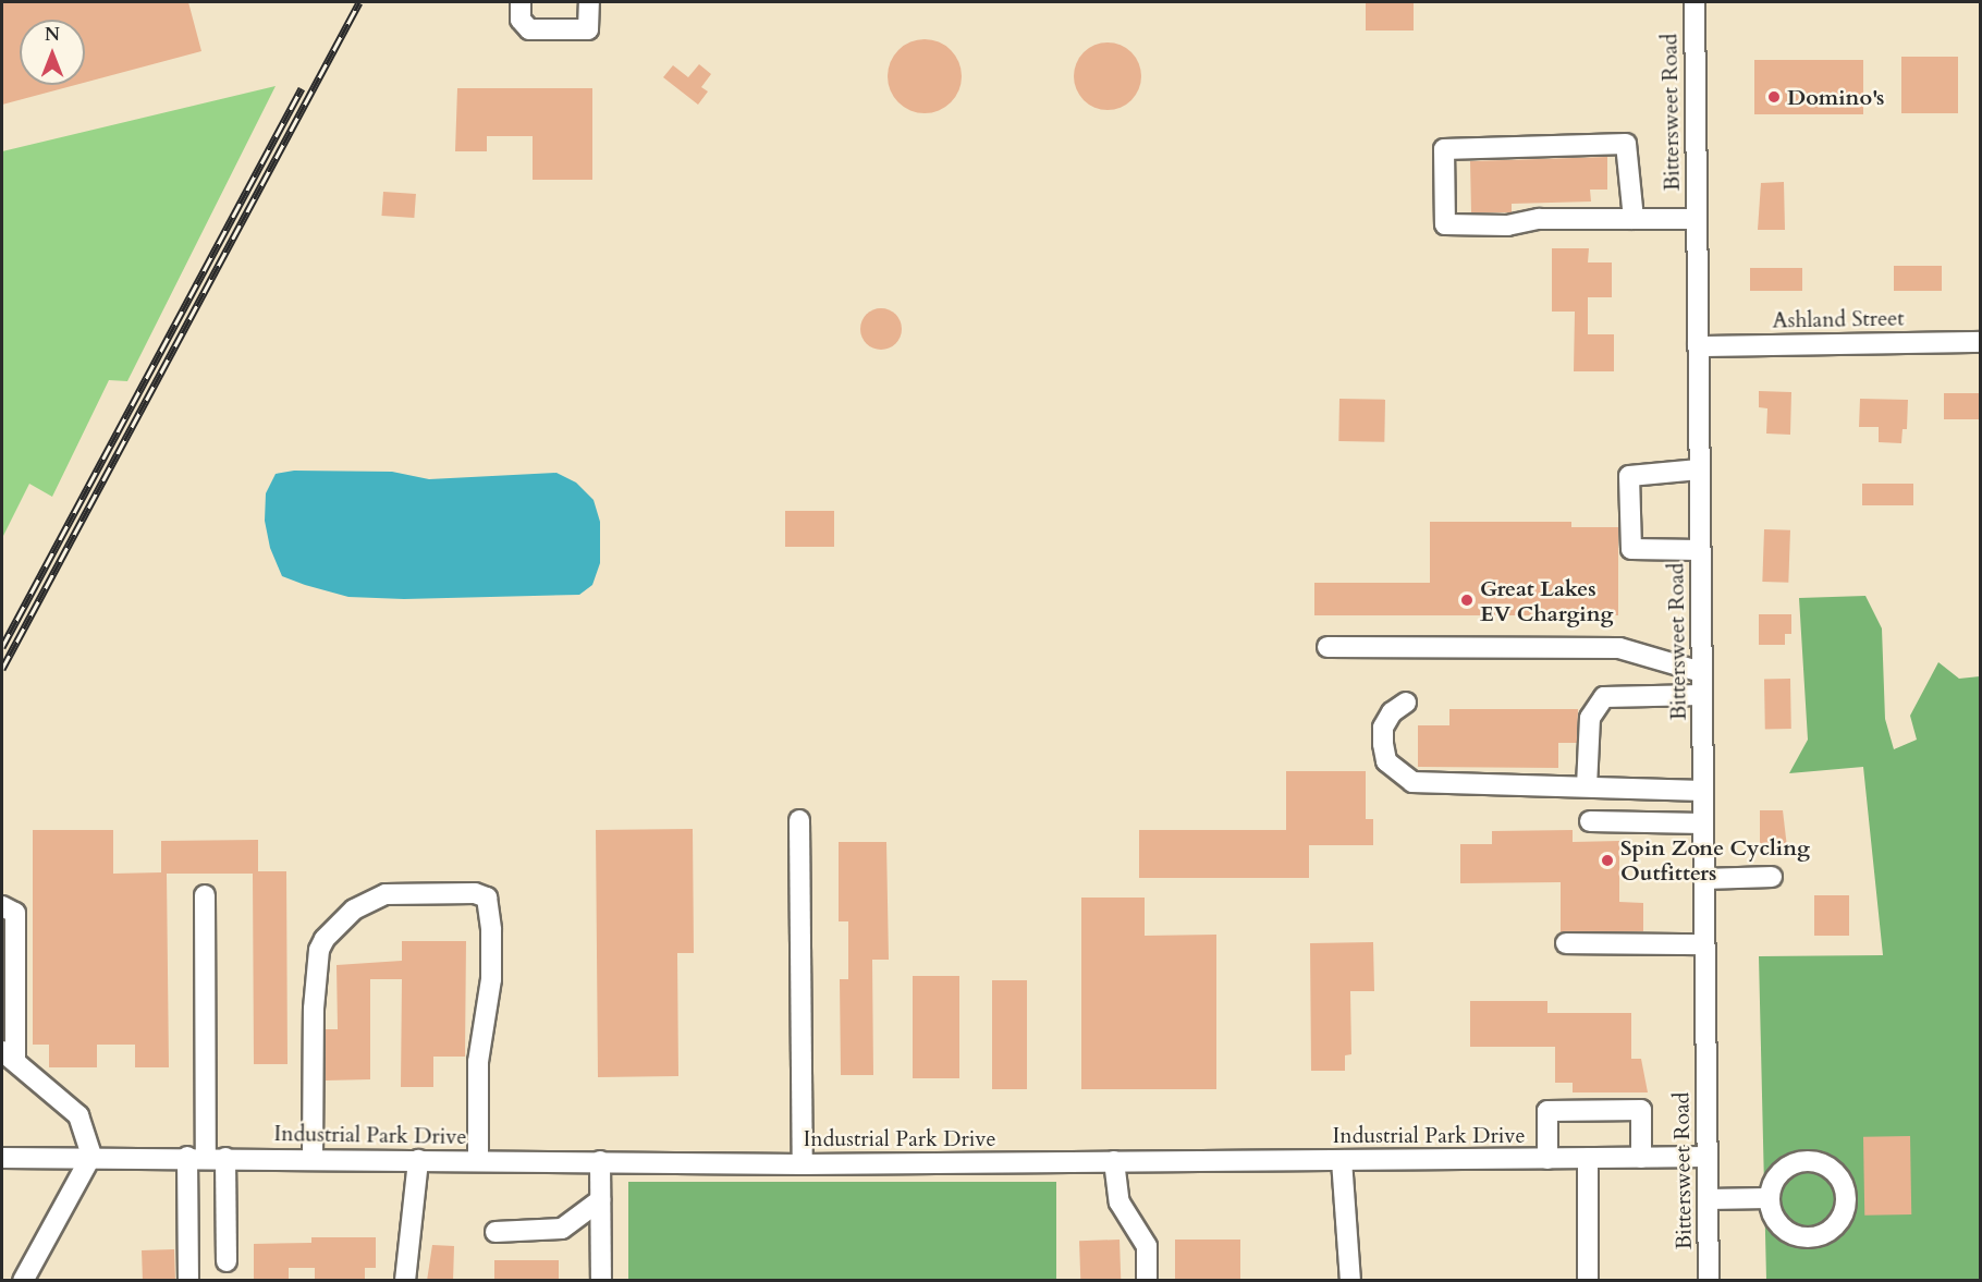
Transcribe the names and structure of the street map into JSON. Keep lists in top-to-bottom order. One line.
{"streets":{"street":["Bittersweet Road","Ashland Street","Industrial Park Drive"]},"crossings":[["Bittersweet Road","Ashland Street"],["Bittersweet Road","Industrial Park Drive"]],"places":["Domino's","Great Lakes EV Charging","Spin Zone Cycling Outfitters"],"north":"top"}
